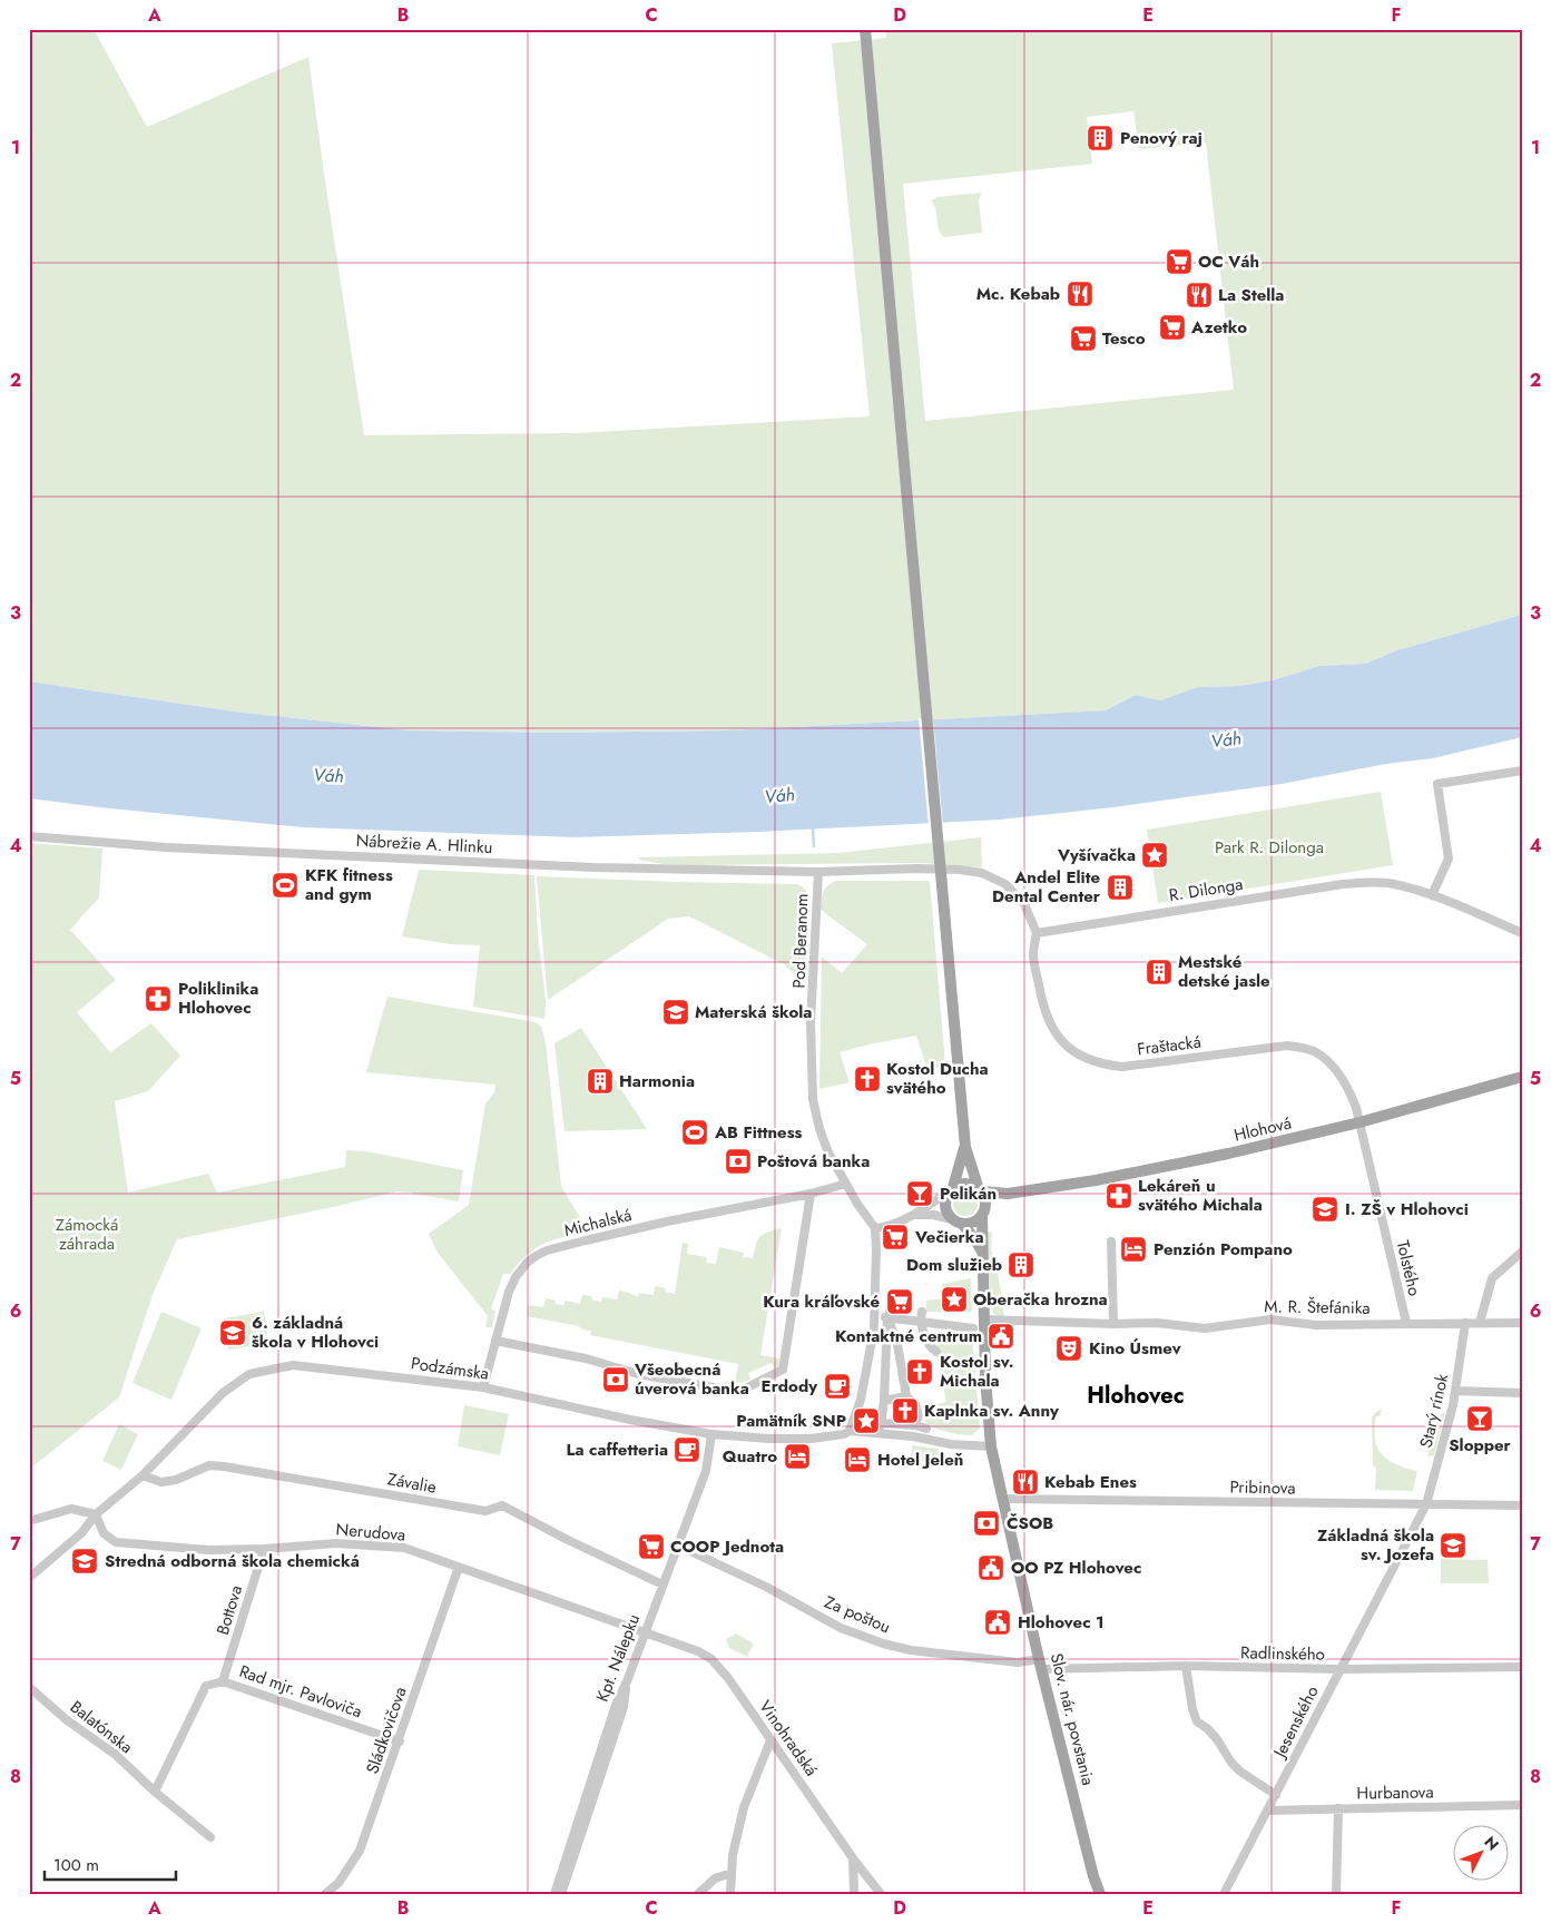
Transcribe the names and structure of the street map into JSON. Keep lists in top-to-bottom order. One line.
{"streets":{"main road":["Hlohová","Slov. nár. povstania"],"street":["Nábrežie A. Hlinku","R. Dilonga","Pod Beranom","Fraštacká","Michalská","Tolstého","M. R. Štefánika","Podzámska","Starý rínok","Závalie","Pribinova","Nerudova","Bottova","Za poštou","Radlinského","Kpt. Nálepku","Rad mjr. Pavloviča","Jesenského","Balatónska","Sládkovičova","Vinohradská","Hurbanova"]},"crossings":[["Nábrežie A. Hlinku","R. Dilonga"],["Nábrežie A. Hlinku","Pod Beranom"],["Nábrežie A. Hlinku","Fraštacká"],["R. Dilonga","Fraštacká"],["Pod Beranom","Michalská"],["Fraštacká","Hlohová"],["Fraštacká","Tolstého"],["Hlohová","Tolstého"],["Hlohová","Slov. nár. povstania"],["Michalská","Podzámska"],["Tolstého","M. R. Štefánika"],["M. R. Štefánika","Starý rínok"],["M. R. Štefánika","Slov. nár. povstania"],["Podzámska","Závalie"],["Podzámska","Nerudova"],["Podzámska","Kpt. Nálepku"],["Podzámska","Slov. nár. povstania"],["Starý rínok","Pribinova"],["Starý rínok","Jesenského"],["Závalie","Kpt. Nálepku"],["Pribinova","Slov. nár. povstania"],["Pribinova","Jesenského"],["Nerudova","Bottova"],["Nerudova","Kpt. Nálepku"],["Nerudova","Sládkovičova"],["Nerudova","Vinohradská"],["Bottova","Rad mjr. Pavloviča"],["Za poštou","Radlinského"],["Za poštou","Kpt. Nálepku"],["Za poštou","Slov. nár. povstania"],["Radlinského","Slov. nár. povstania"],["Radlinského","Jesenského"],["Kpt. Nálepku","Vinohradská"],["Rad mjr. Pavloviča","Sládkovičova"],["Jesenského","Hurbanova"]],"districts":["Hlohovec"],"water":["Váh"],"parks":["Park R. Dilonga","Zámocká záhrada"],"places":{"building":["Penový raj","Andel Elite Dental Center","Mestské detské jasle","Harmonia","Dom služieb"],"supermarket":["OC Váh","Azetko","Tesco","Večierka","Kura kráľovské","COOP Jednota"],"restaurant":["Mc. Kebab","La Stella","Kebab Enes"],"place":["Vyšívačka","Oberačka hrozna","Pamätník SNP"],"sports":["KFK fitness and gym","AB Fittness"],"pharmacy":["Poliklinika Hlohovec","Lekáreň u svätého Michala"],"school or university":["Materská škola","I. ZŠ v Hlohovci","6. základná škola v Hlohovci","Základná škola sv. Jozefa","Stredná odborná škola chemická"],"church":["Kostol Ducha svätého","Kostol sv. Michala","Kaplnka sv. Anny"],"bank":["Poštová banka","Všeobecná úverová banka","ČSOB"],"bar":["Pelikán","Slopper"],"hotel":["Penzión Pompano","Quatro","Hotel Jeleň"],"public building":["Kontaktné centrum","OO PZ Hlohovec","Hlohovec 1"],"theatre":["Kino Úsmev"],"cafe":["Erdody","La caffetteria"]},"scale_bar":"100 m","north":"top right","grid":{"columns":["A","B","C","D","E","F"],"rows":["1","2","3","4","5","6","7","8"]}}
